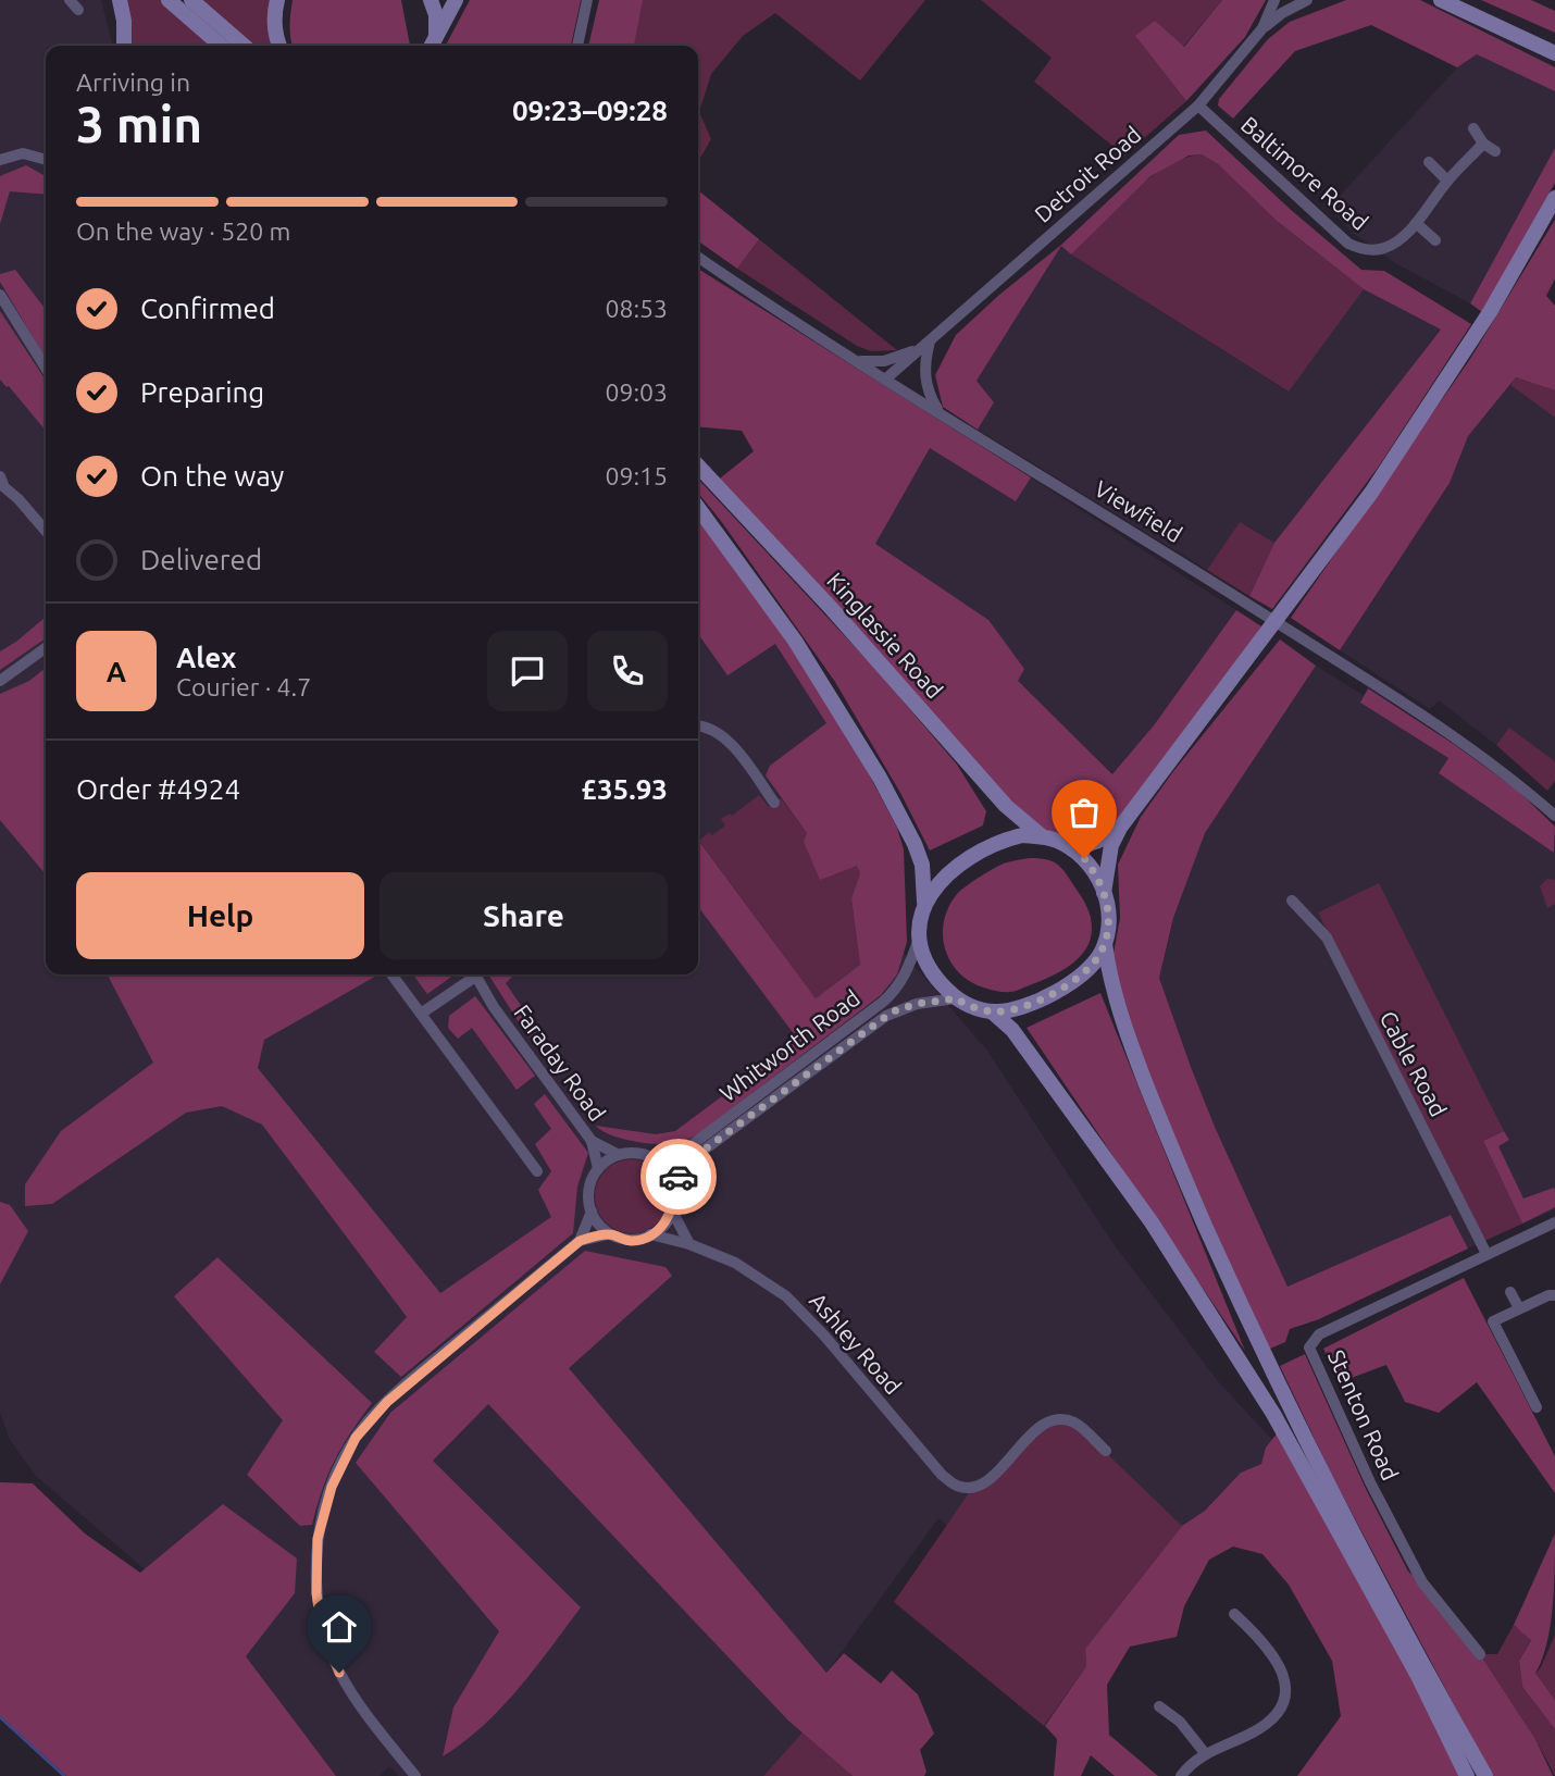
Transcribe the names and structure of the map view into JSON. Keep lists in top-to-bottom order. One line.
{"streets":{"main road":["Kinglassie Road"],"street":["Baltimore Road","Detroit Road","Viewfield","Whitworth Road","Faraday Road","Cable Road","Ashley Road","Stenton Road"]},"crossings":[["Baltimore Road","Detroit Road"],["Detroit Road","Viewfield"],["Kinglassie Road","Whitworth Road"],["Whitworth Road","Faraday Road"],["Whitworth Road","Ashley Road"],["Faraday Road","Ashley Road"],["Cable Road","Stenton Road"]],"page":{"heading":["3 min","Arriving in","09:23–09:28"],"panel":["Alex","Courier · 4.7","Order #4924","£35.93"],"bar":"On the way · 520 m","list":[["Confirmed","08:53"],["Preparing","09:03"],["On the way","09:15"],"Delivered"],"round":"A","buttons":["Help","Share"]}}
